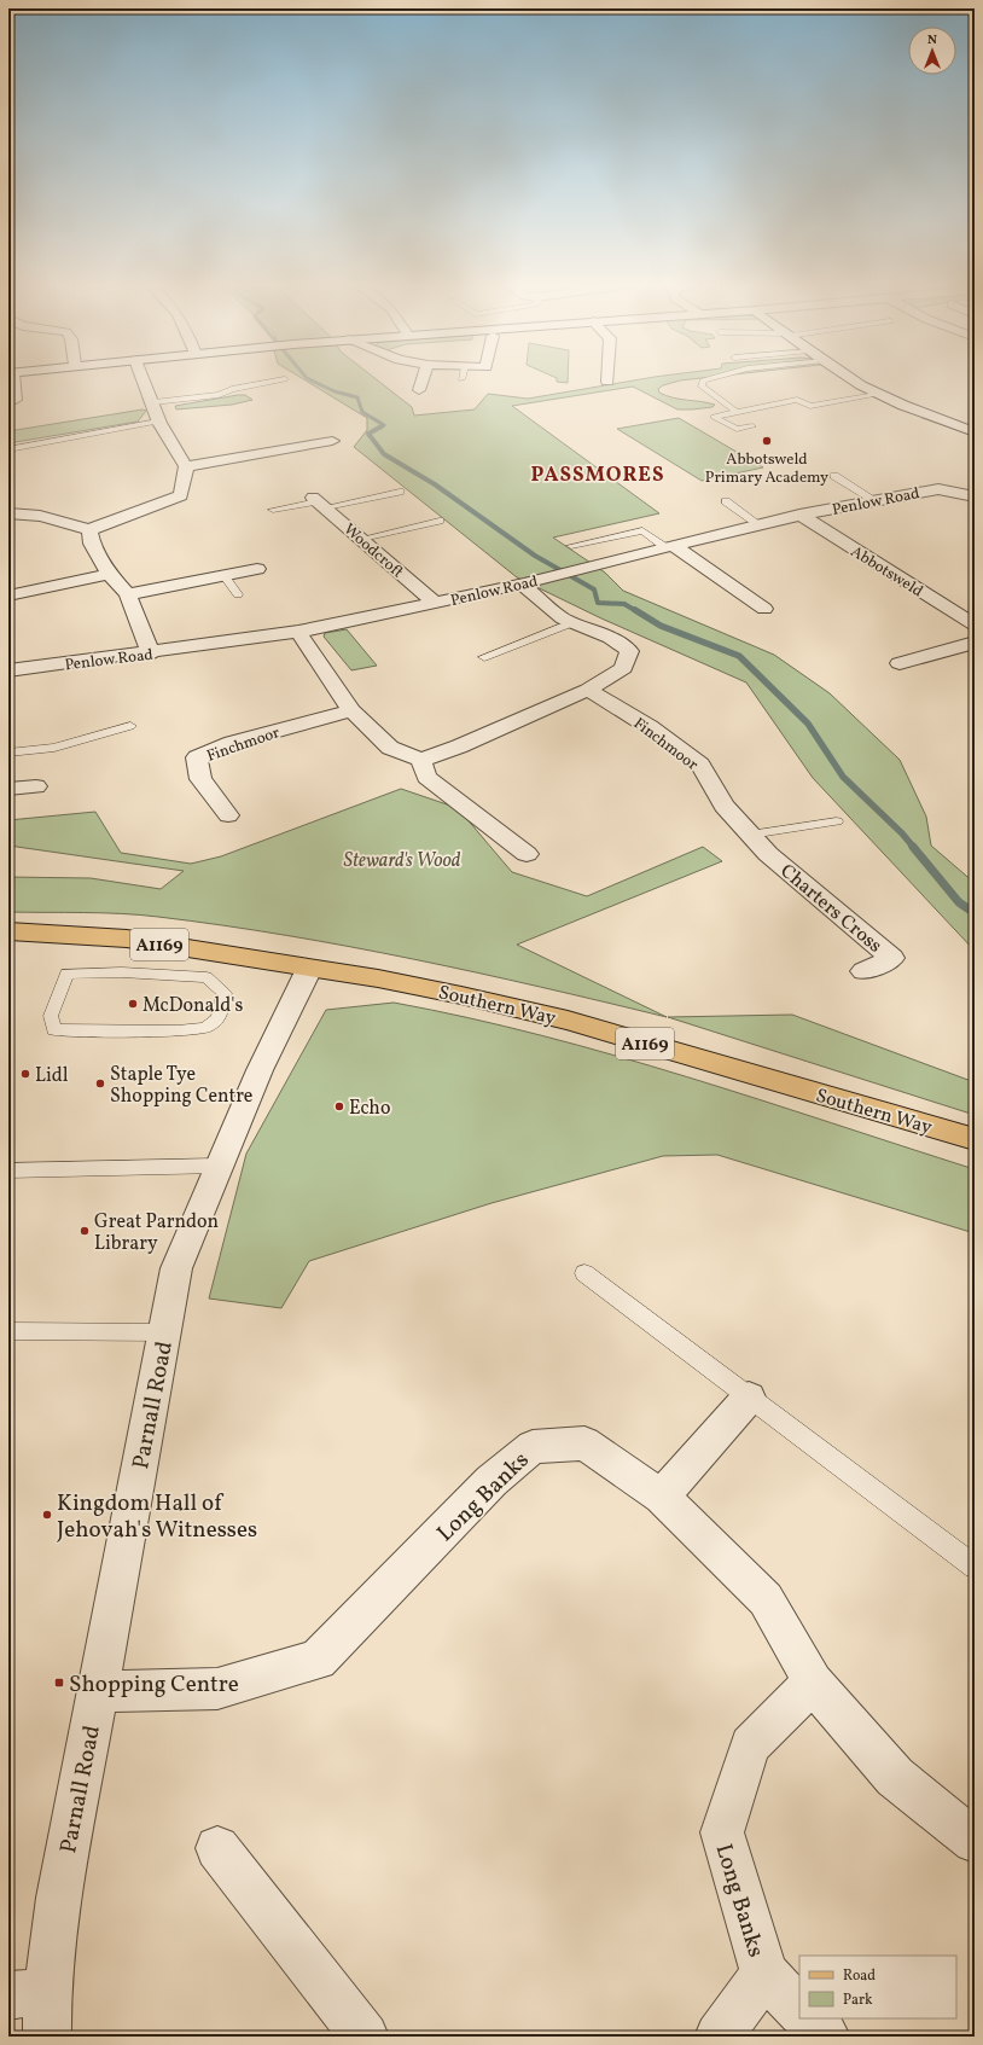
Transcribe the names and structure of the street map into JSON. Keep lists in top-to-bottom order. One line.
{"streets":{"main road":["A1169","Southern Way"],"street":["Penlow Road","Woodcroft","Abbotsweld","Finchmoor","Charters Cross","Parnall Road","Long Banks"]},"crossings":[["Penlow Road","Woodcroft"],["Penlow Road","Abbotsweld"],["Finchmoor","Charters Cross"],["Southern Way","Parnall Road"],["Parnall Road","Long Banks"]],"districts":["PASSMORES"],"parks":["Steward's Wood"],"places":{"other":["Abbotsweld Primary Academy","McDonald's","Lidl","Staple Tye Shopping Centre","Echo","Great Parndon Library","Kingdom Hall of Jehovah's Witnesses"],"transit":["Shopping Centre"]},"legend":["Road","Park"],"north":"top"}
